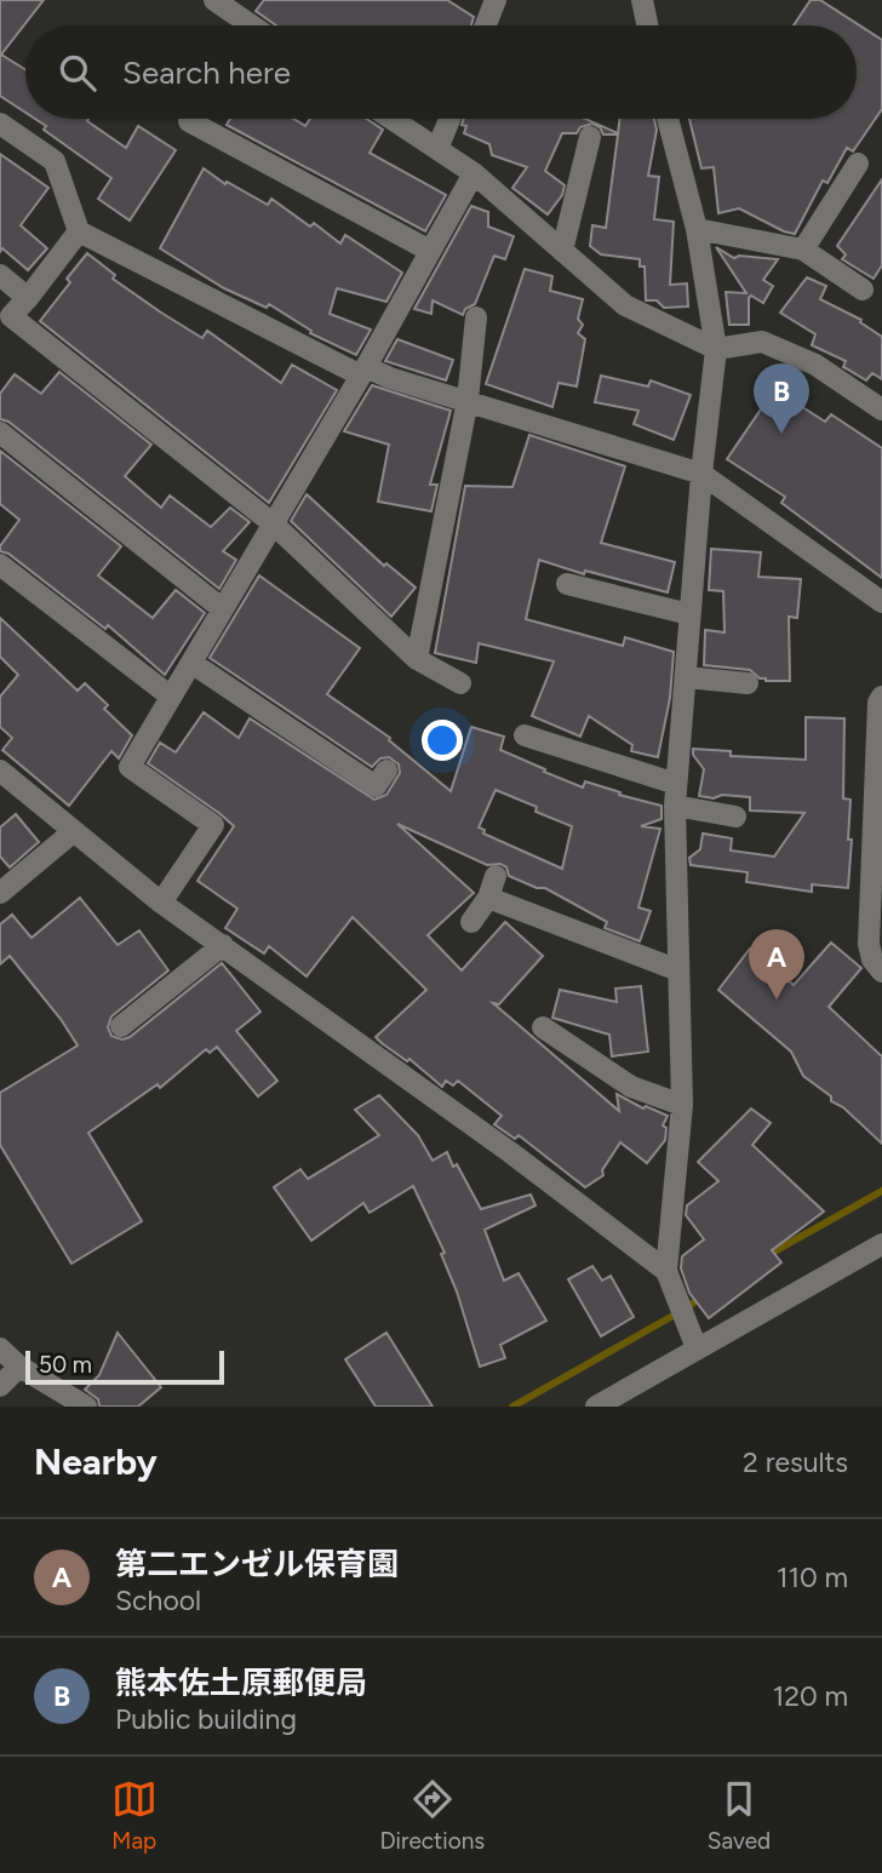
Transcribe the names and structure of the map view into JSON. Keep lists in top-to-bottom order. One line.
{"scale_bar":"50 m","page":{"search":"Search here","pins":["B","A"],"scale":"50 m","heading":["Nearby","2 results"],"list":[{"mark":"A","name":"第二エンゼル保育園","note":"School","value":"110 m"},{"mark":"B","name":"熊本佐土原郵便局","note":"Public building","value":"120 m"}],"nav":["Map","Directions","Saved"]}}
